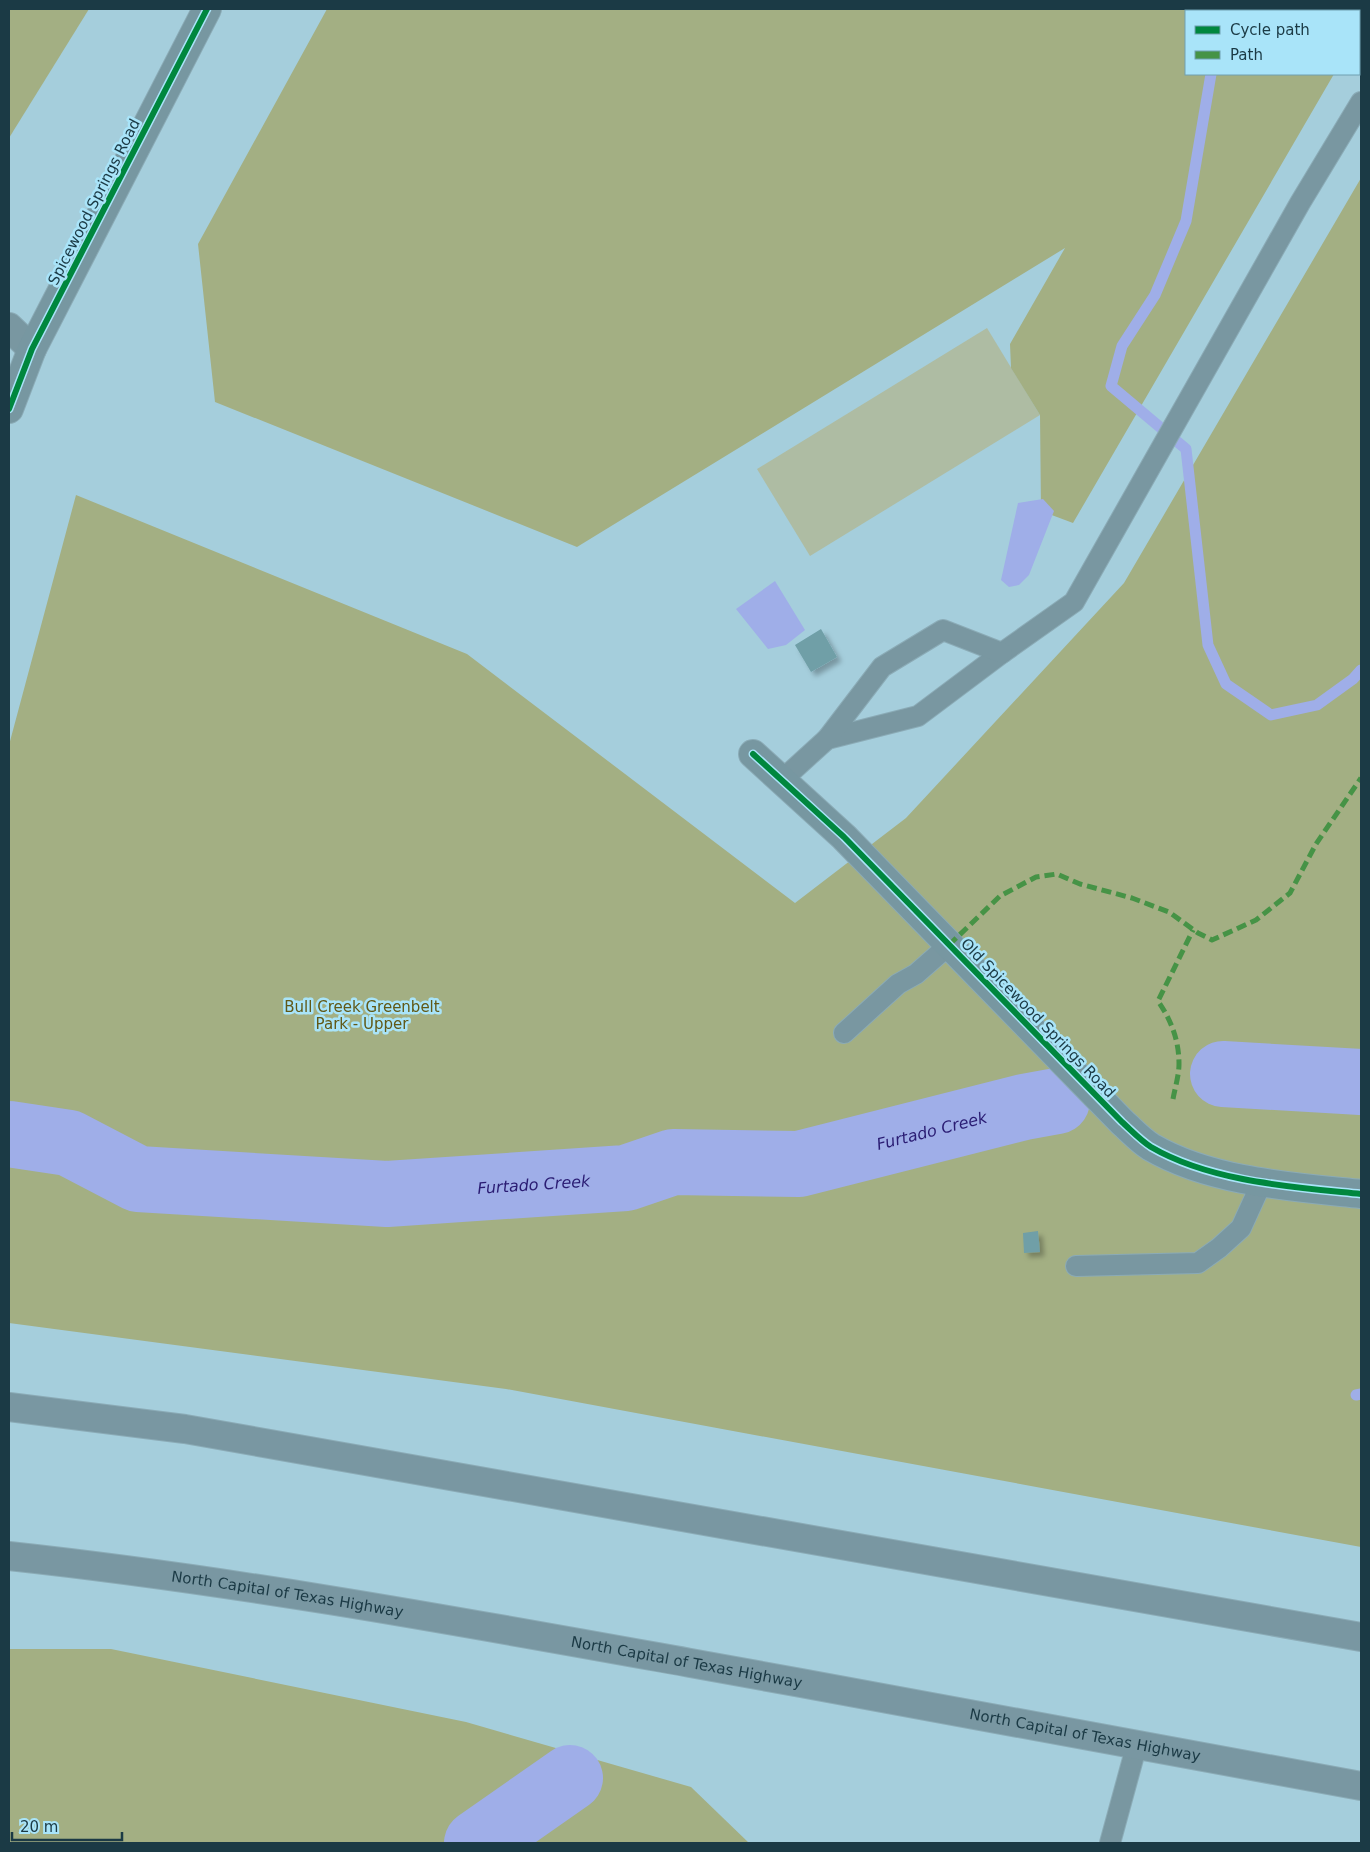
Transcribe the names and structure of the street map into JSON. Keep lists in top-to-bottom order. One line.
{"streets":{"highway":["North Capital of Texas Highway"],"street":["Spicewood Springs Road","Old Spicewood Springs Road"]},"water":["Furtado Creek"],"parks":["Bull Creek Greenbelt Park - Upper"],"legend":["Cycle path","Path"],"scale_bar":"20 m"}
